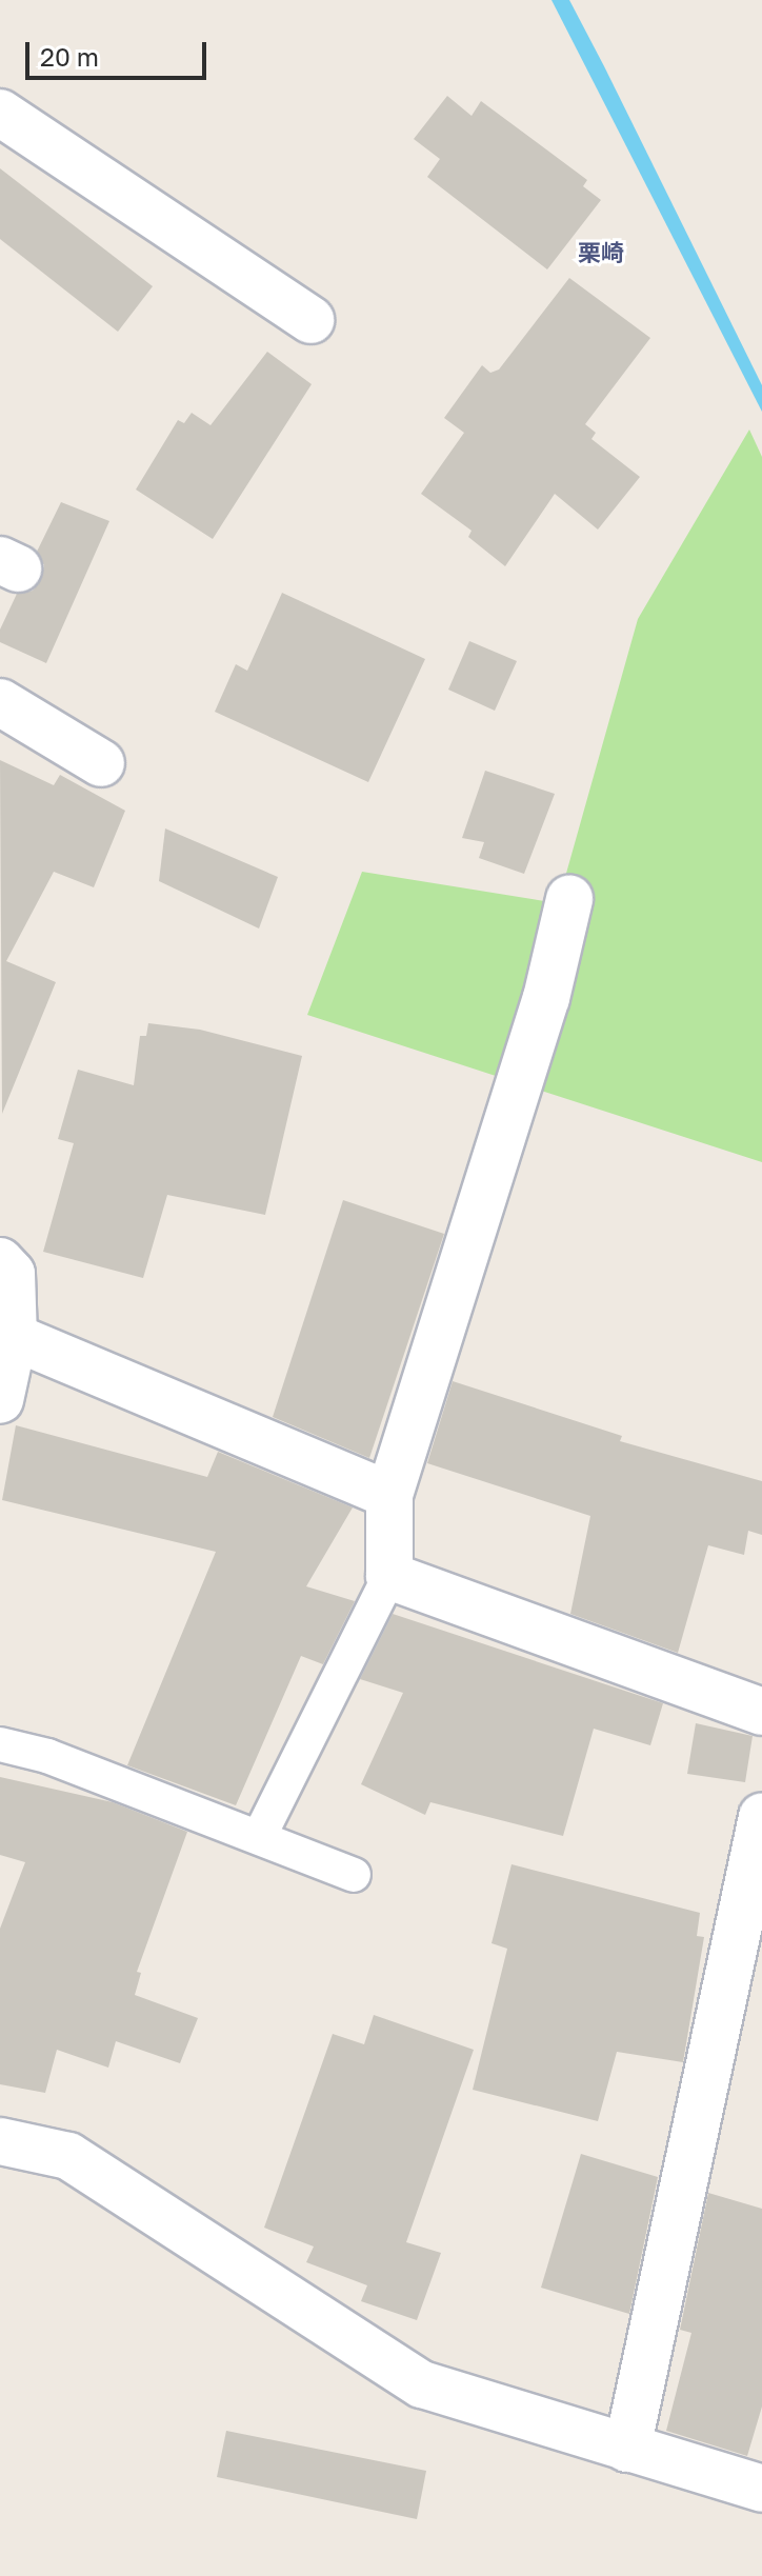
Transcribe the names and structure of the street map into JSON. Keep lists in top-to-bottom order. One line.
{"districts":["栗崎"],"scale_bar":"20 m"}
